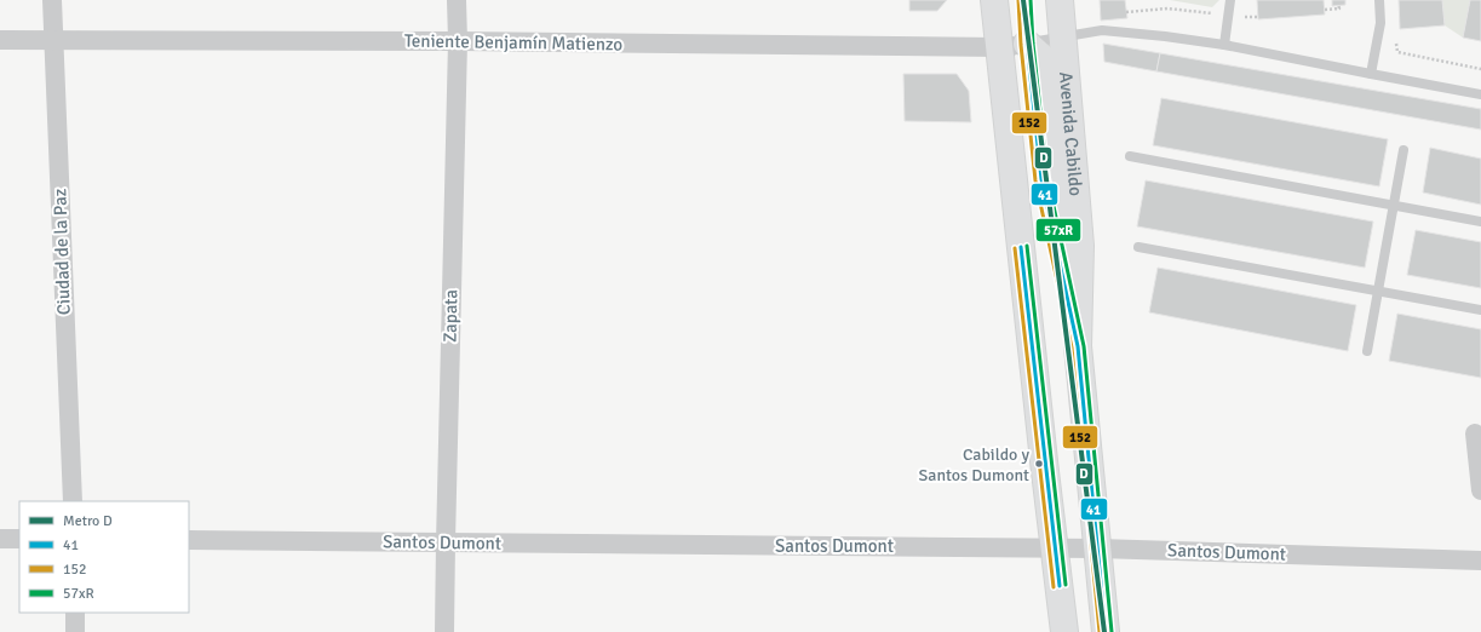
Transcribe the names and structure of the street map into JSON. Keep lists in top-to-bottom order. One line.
{"streets":{"main road":["Avenida Cabildo"],"street":["Teniente Benjamín Matienzo","Ciudad de la Paz","Zapata","Santos Dumont"]},"crossings":[["Teniente Benjamín Matienzo","Ciudad de la Paz"],["Teniente Benjamín Matienzo","Zapata"],["Avenida Cabildo","Santos Dumont"],["Zapata","Santos Dumont"]],"places":["Cabildo y Santos Dumont"],"lines":["metro line D","transit line 41","transit line 152","transit line 57xR"],"legend":["Metro D","41","152","57xR"]}
